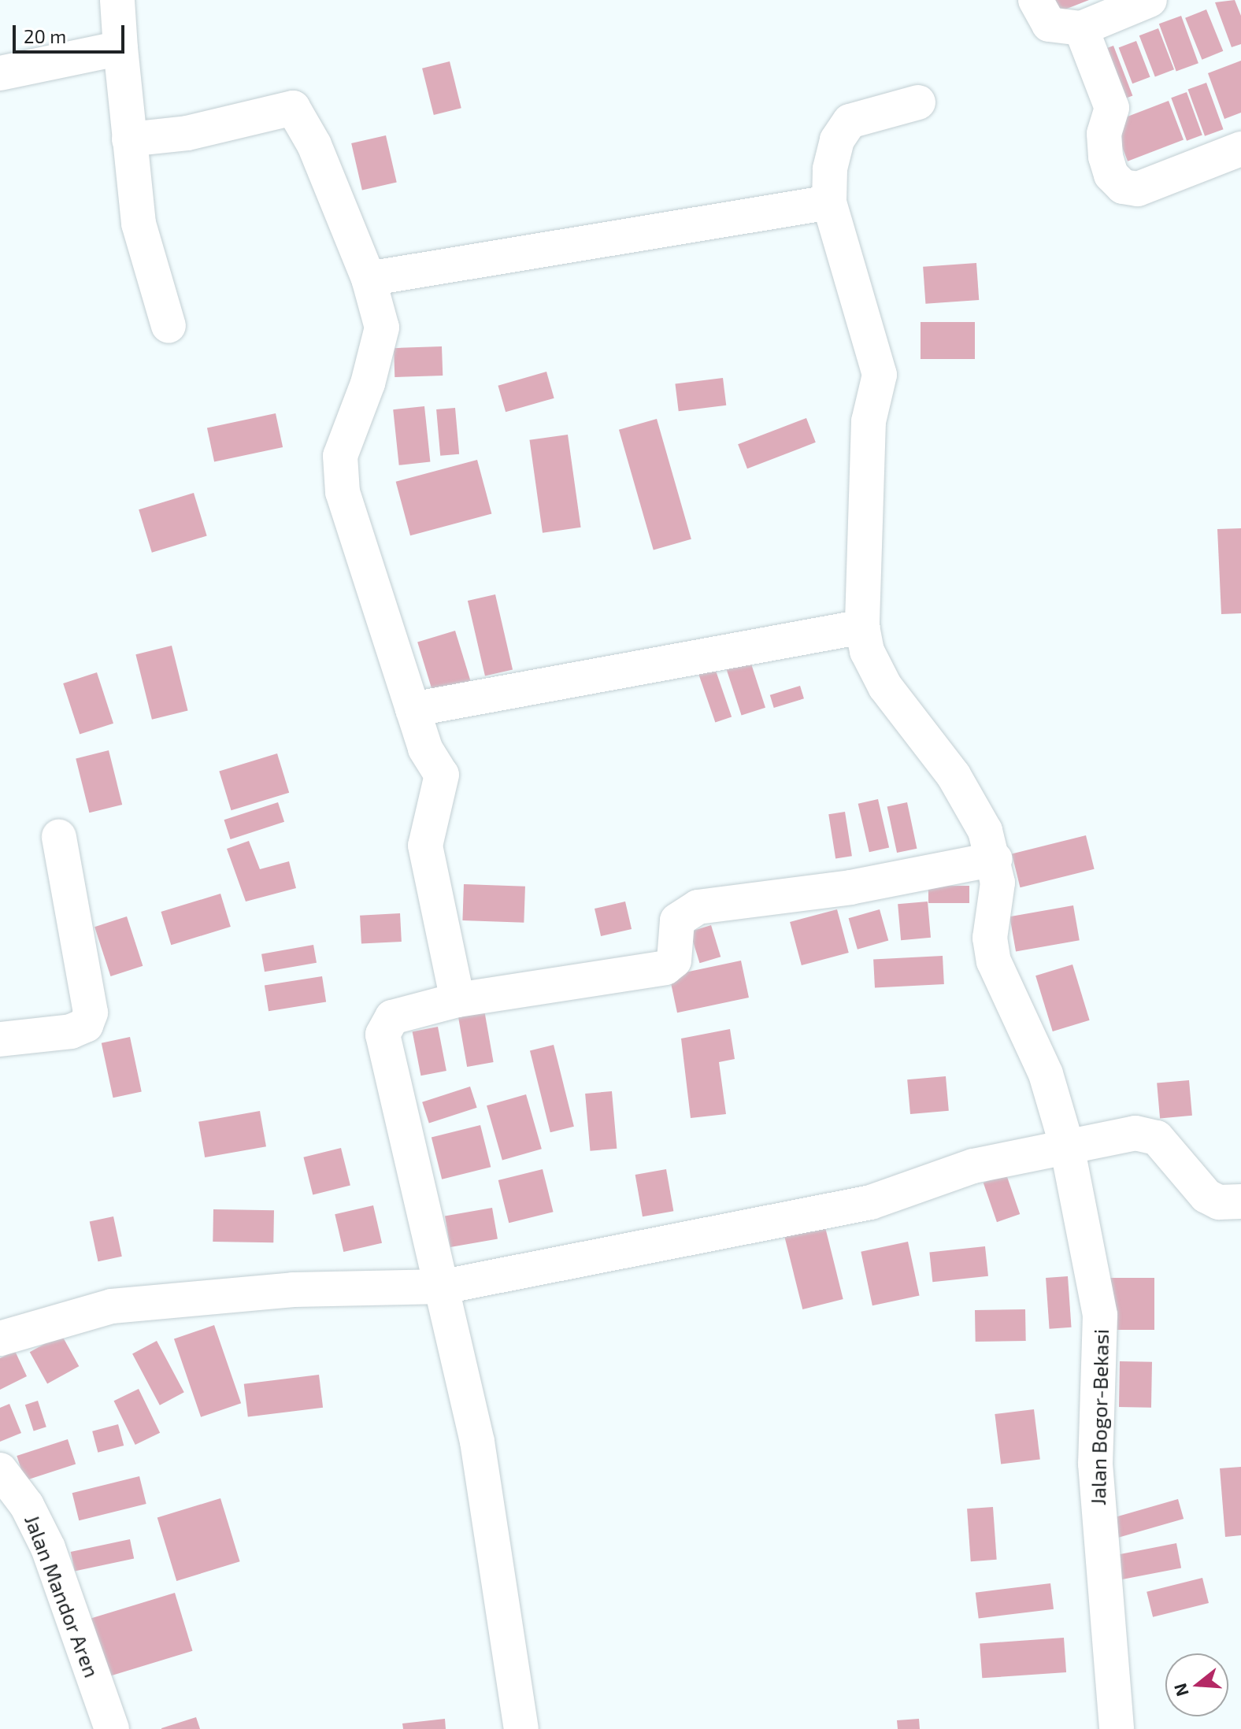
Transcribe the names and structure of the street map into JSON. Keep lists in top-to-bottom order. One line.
{"streets":{"street":["Jalan Bogor-Bekasi","Jalan Mandor Aren"]},"scale_bar":"20 m","north":"left"}
